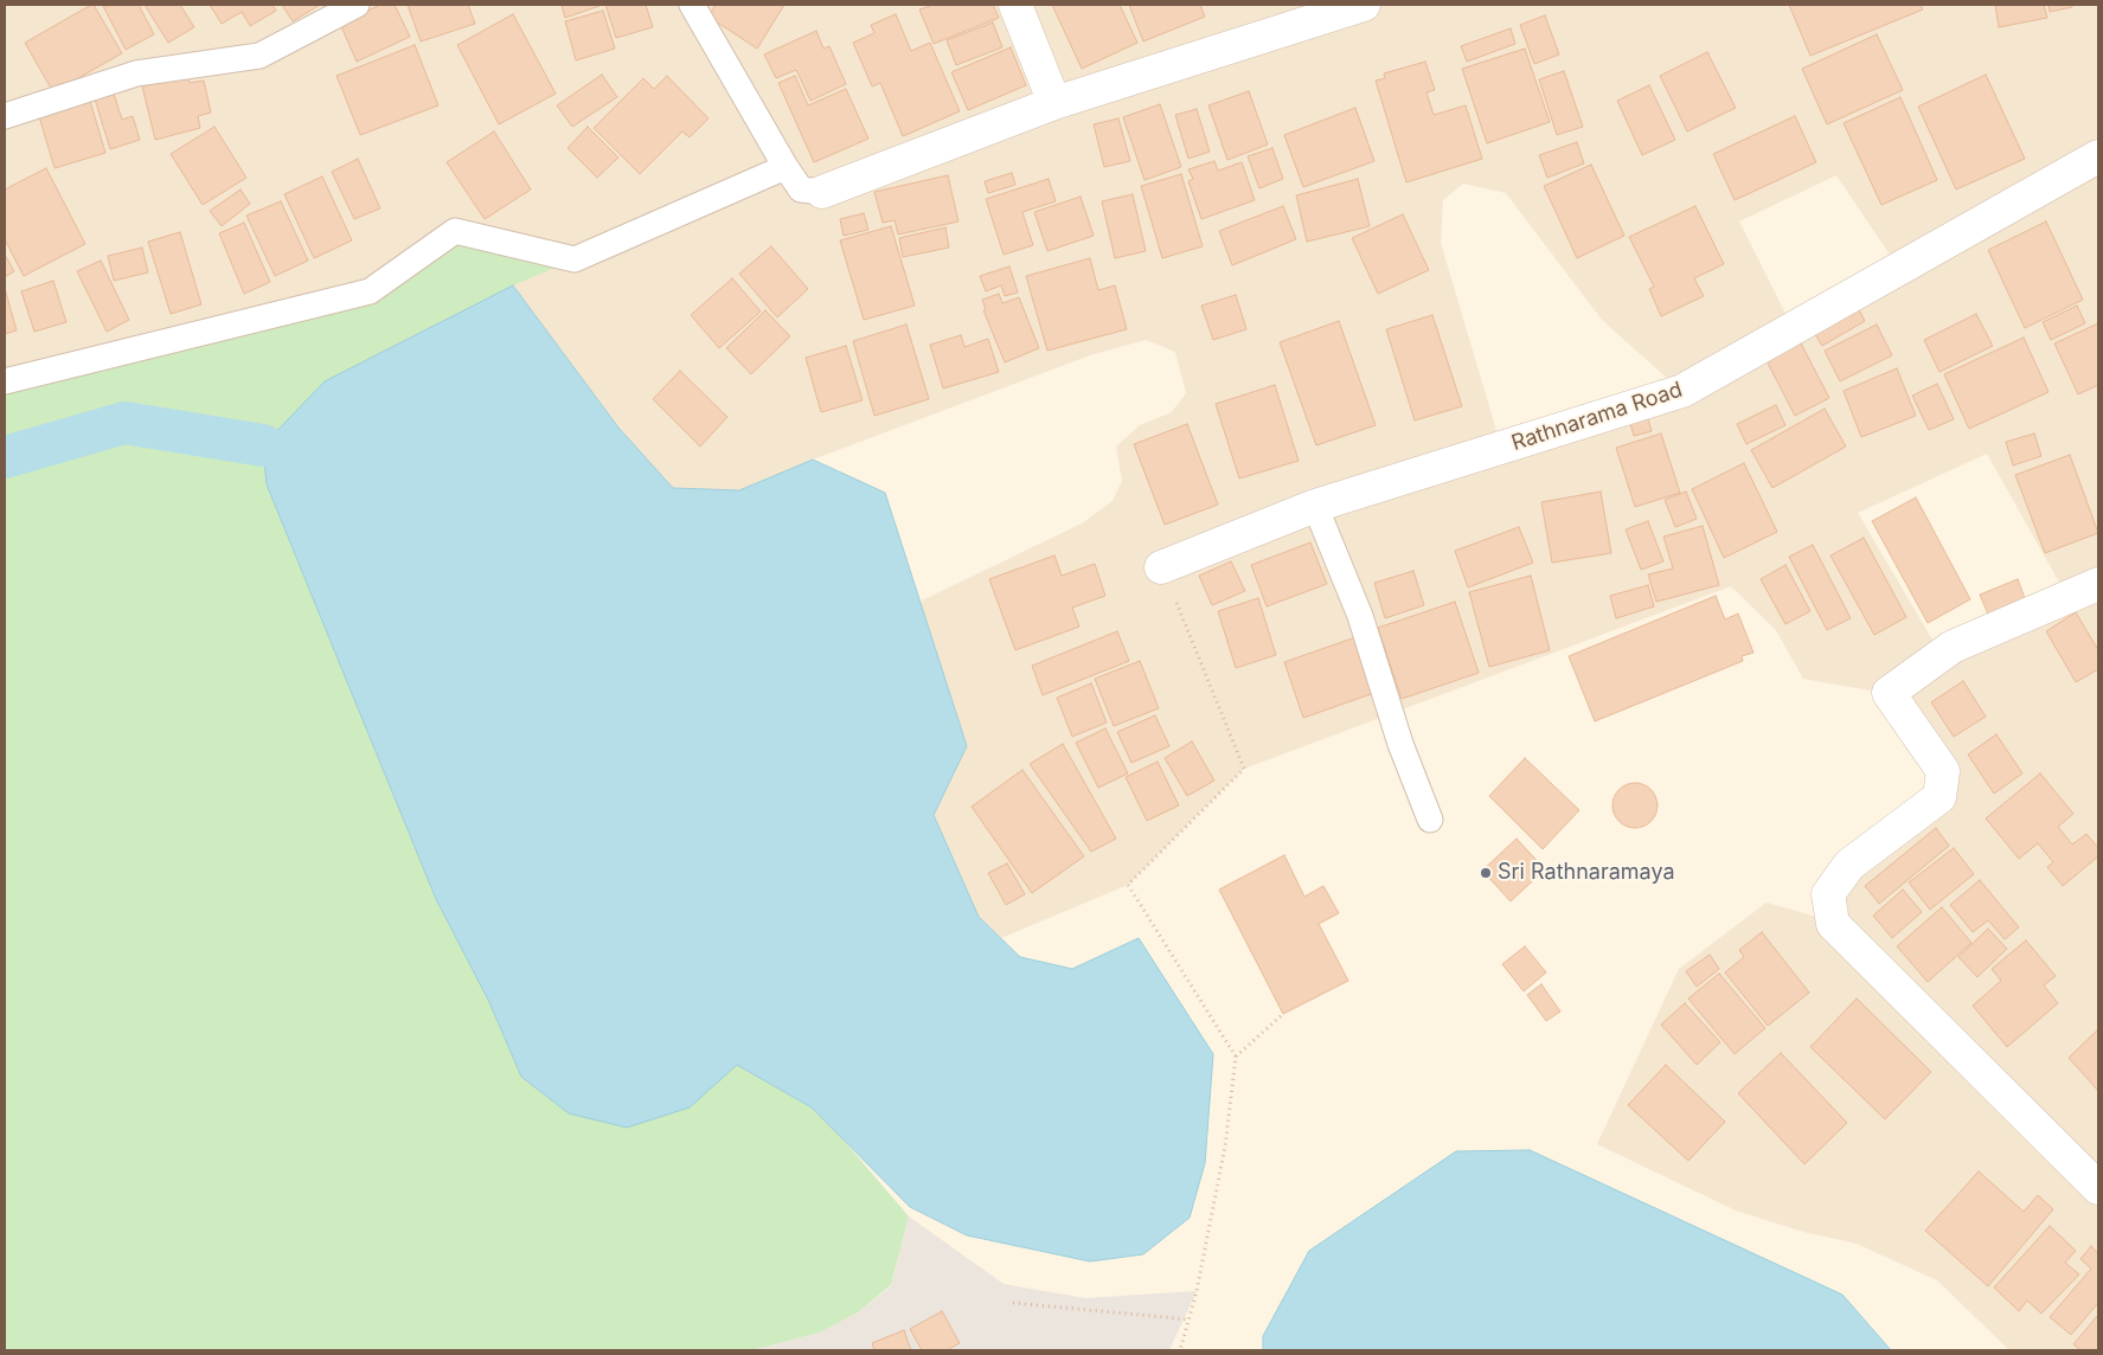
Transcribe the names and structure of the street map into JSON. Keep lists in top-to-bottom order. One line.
{"streets":{"street":["Rathnarama Road"]},"places":["Sri Rathnaramaya"]}
